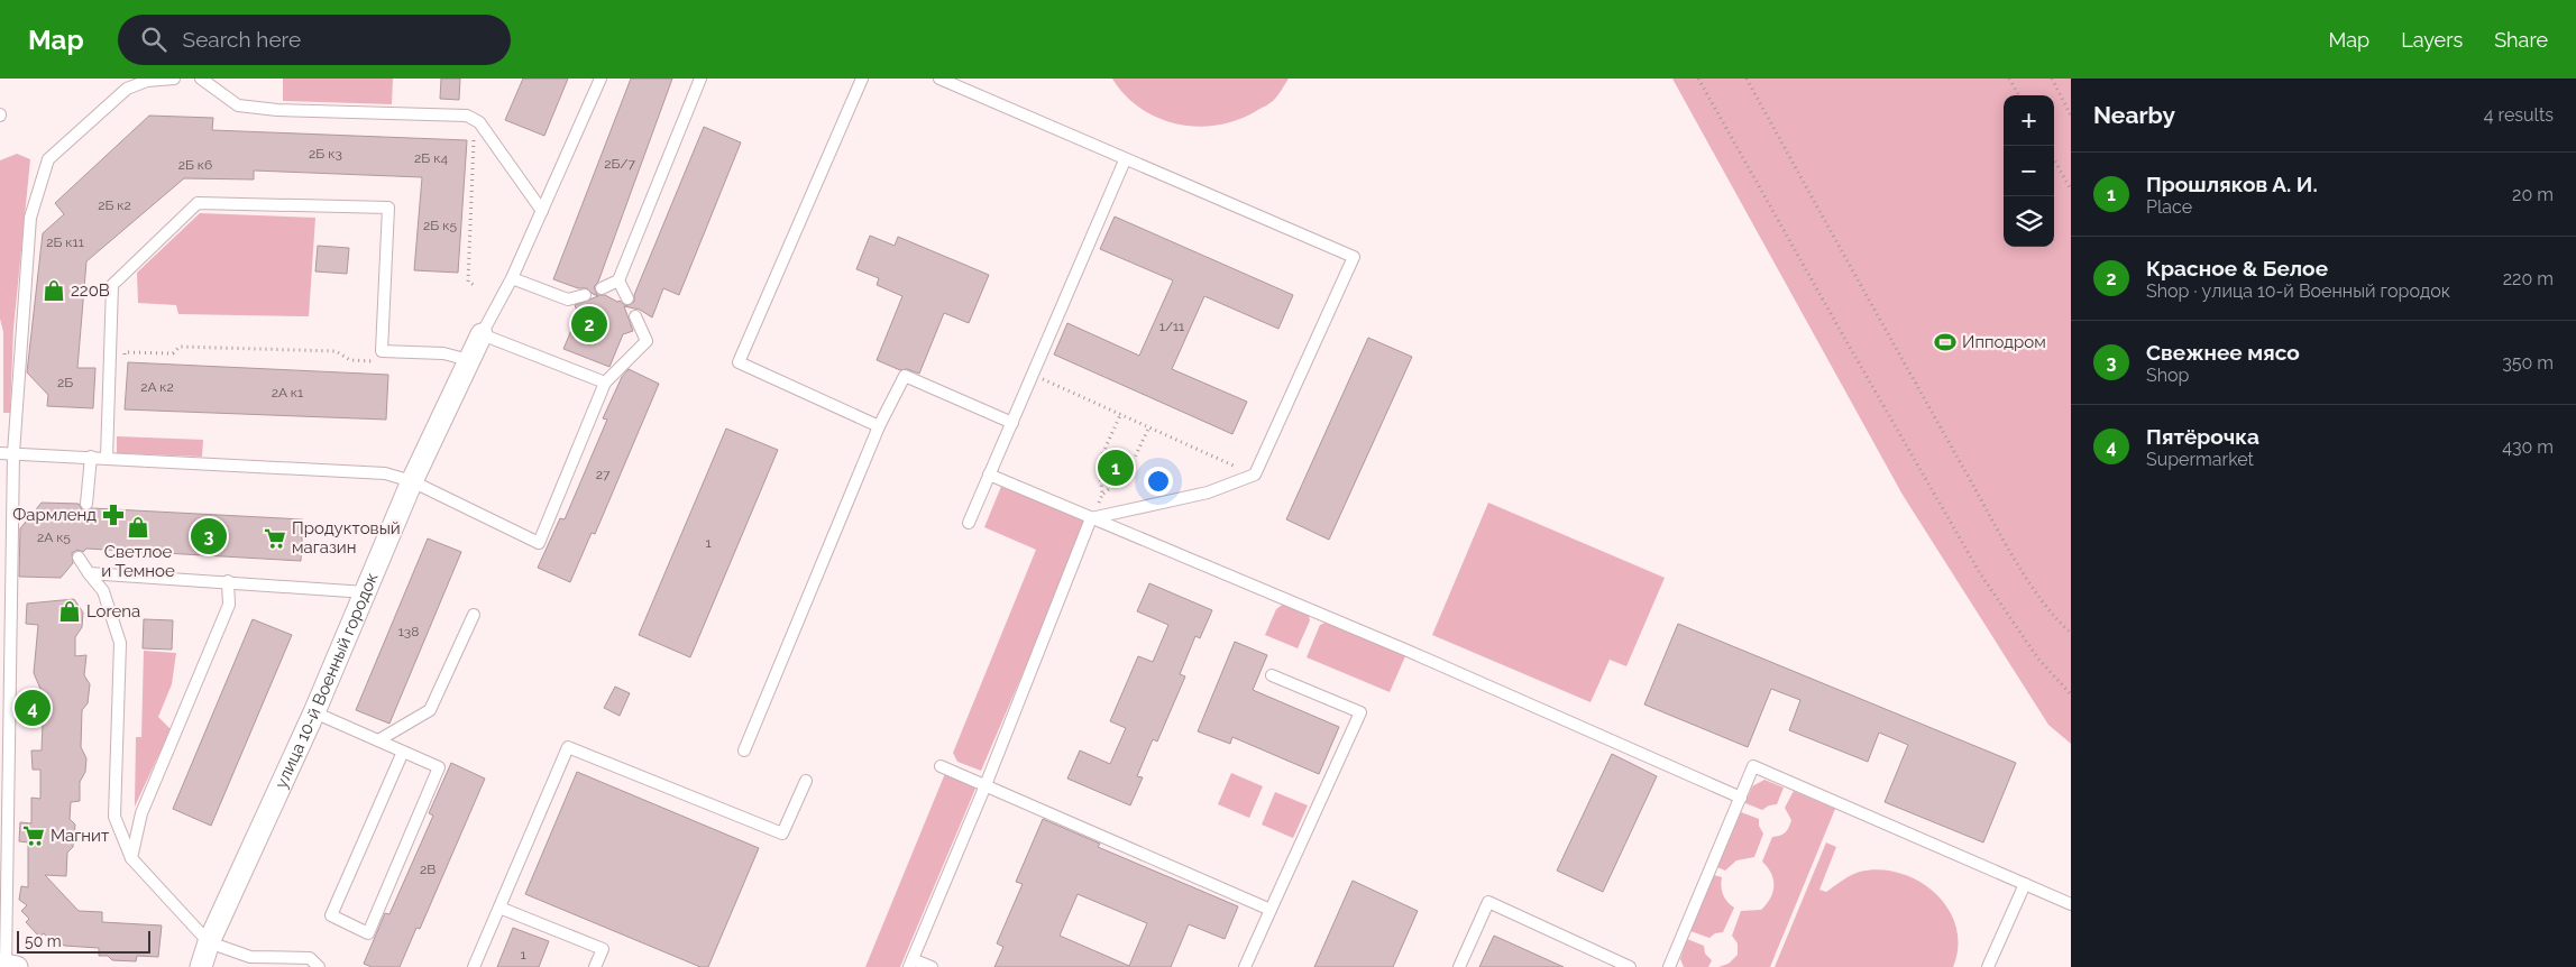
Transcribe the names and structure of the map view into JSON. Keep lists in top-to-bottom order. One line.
{"streets":{"street":["улица 10-й Военный городок"]},"places":{"shop":["220В","Светлое и Темное","Lorena"],"sports":["Ипподром"],"pharmacy":["Фармленд"],"supermarket":["Продуктовый магазин","Магнит"]},"house_numbers":["2Б к3","2Б к4","2Б/7","2Б к6","2Б к2","2Б к5","2Б к11","1/11","2Б","2А к2","2А к1","27","2А к5","1","138","2В","1"],"scale_bar":"50 m","page":{"header":"Map","search":"Search here","nav":["Map","Layers","Share"],"heading":["Nearby","4 results"],"map_buttons":["+","−"],"list":[{"mark":"1","name":"Прошляков А. И.","note":"Place","value":"20 m"},{"mark":"2","name":"Красное & Белое","note":"Shop · улица 10-й Военный городок","value":"220 m"},{"mark":"3","name":"Свежнее мясо","note":"Shop","value":"350 m"},{"mark":"4","name":"Пятёрочка","note":"Supermarket","value":"430 m"}],"pins":["2","1","3","4"],"scale":"50 m"}}
